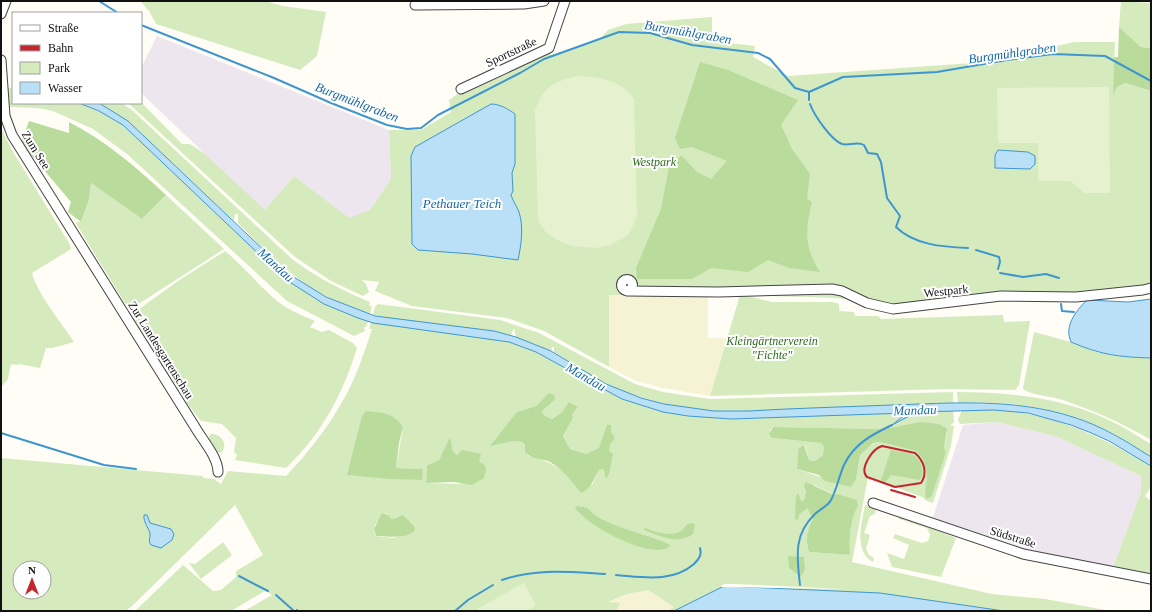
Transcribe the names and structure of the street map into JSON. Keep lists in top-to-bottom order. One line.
{"streets":{"street":["Sportstraße","Zum See","Westpark","Zur Landesgartenschau","Südstraße"]},"crossings":[["Zum See","Zur Landesgartenschau"]],"water":["Burgmühlgraben","Pethauer Teich","Mandau"],"parks":["Westpark","Kleingärtnerverein \"Fichte\""],"legend":["Straße","Bahn","Park","Wasser"],"north":"top"}
